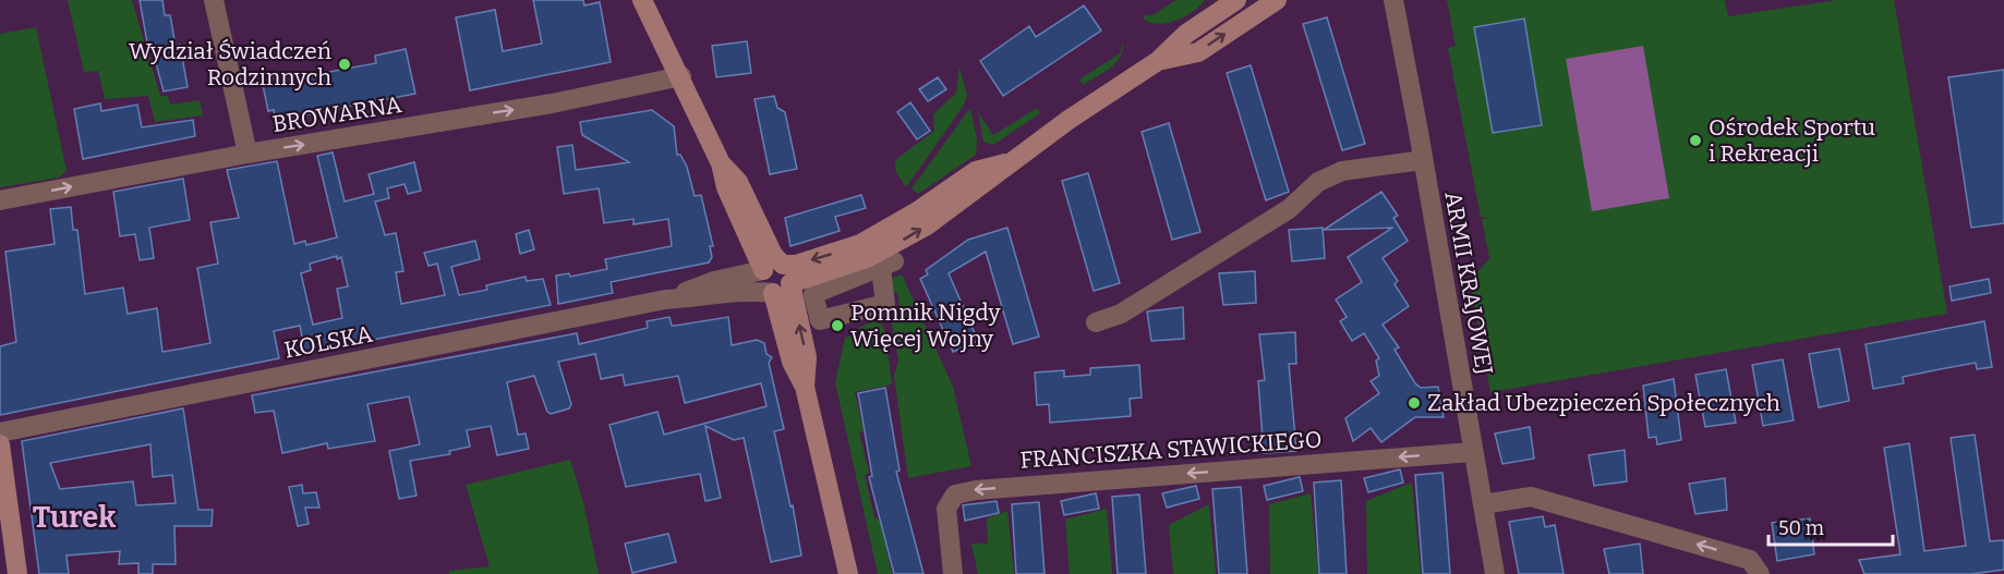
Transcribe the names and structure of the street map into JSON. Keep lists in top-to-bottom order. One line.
{"streets":{"street":["BROWARNA","ARMII KRAJOWEJ","KOLSKA","FRANCISZKA STAWICKIEGO"]},"crossings":[["ARMII KRAJOWEJ","FRANCISZKA STAWICKIEGO"]],"one_way":["BROWARNA","FRANCISZKA STAWICKIEGO"],"districts":["Turek"],"places":["Wydział Świadczeń Rodzinnych","Ośrodek Sportu i Rekreacji","Pomnik Nigdy Więcej Wojny","Zakład Ubezpieczeń Społecznych"],"scale_bar":"50 m"}
